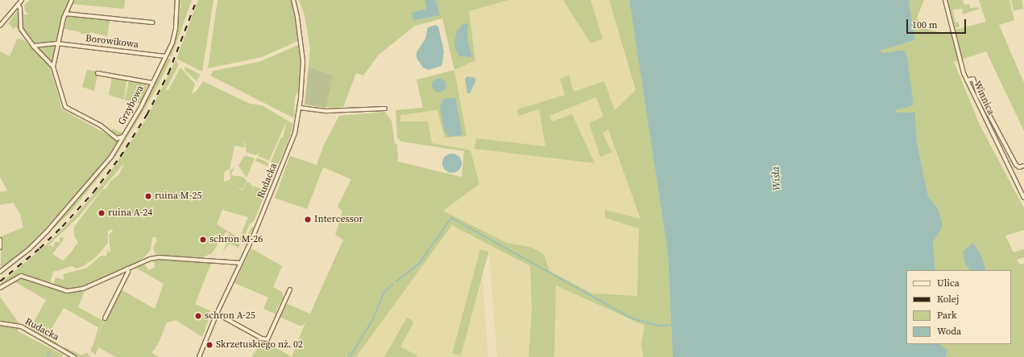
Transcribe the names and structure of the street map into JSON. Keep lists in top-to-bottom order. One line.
{"streets":{"street":["Borowikowa","Winnica","Grzybowa","Rudacka"]},"crossings":[["Borowikowa","Grzybowa"]],"water":["Wisła"],"places":["ruina M-25","ruina A-24","Intercessor","schron M-26","schron A-25","Skrzetuskiego nż. 02"],"legend":["Ulica","Kolej","Park","Woda"],"scale_bar":"100 m"}
